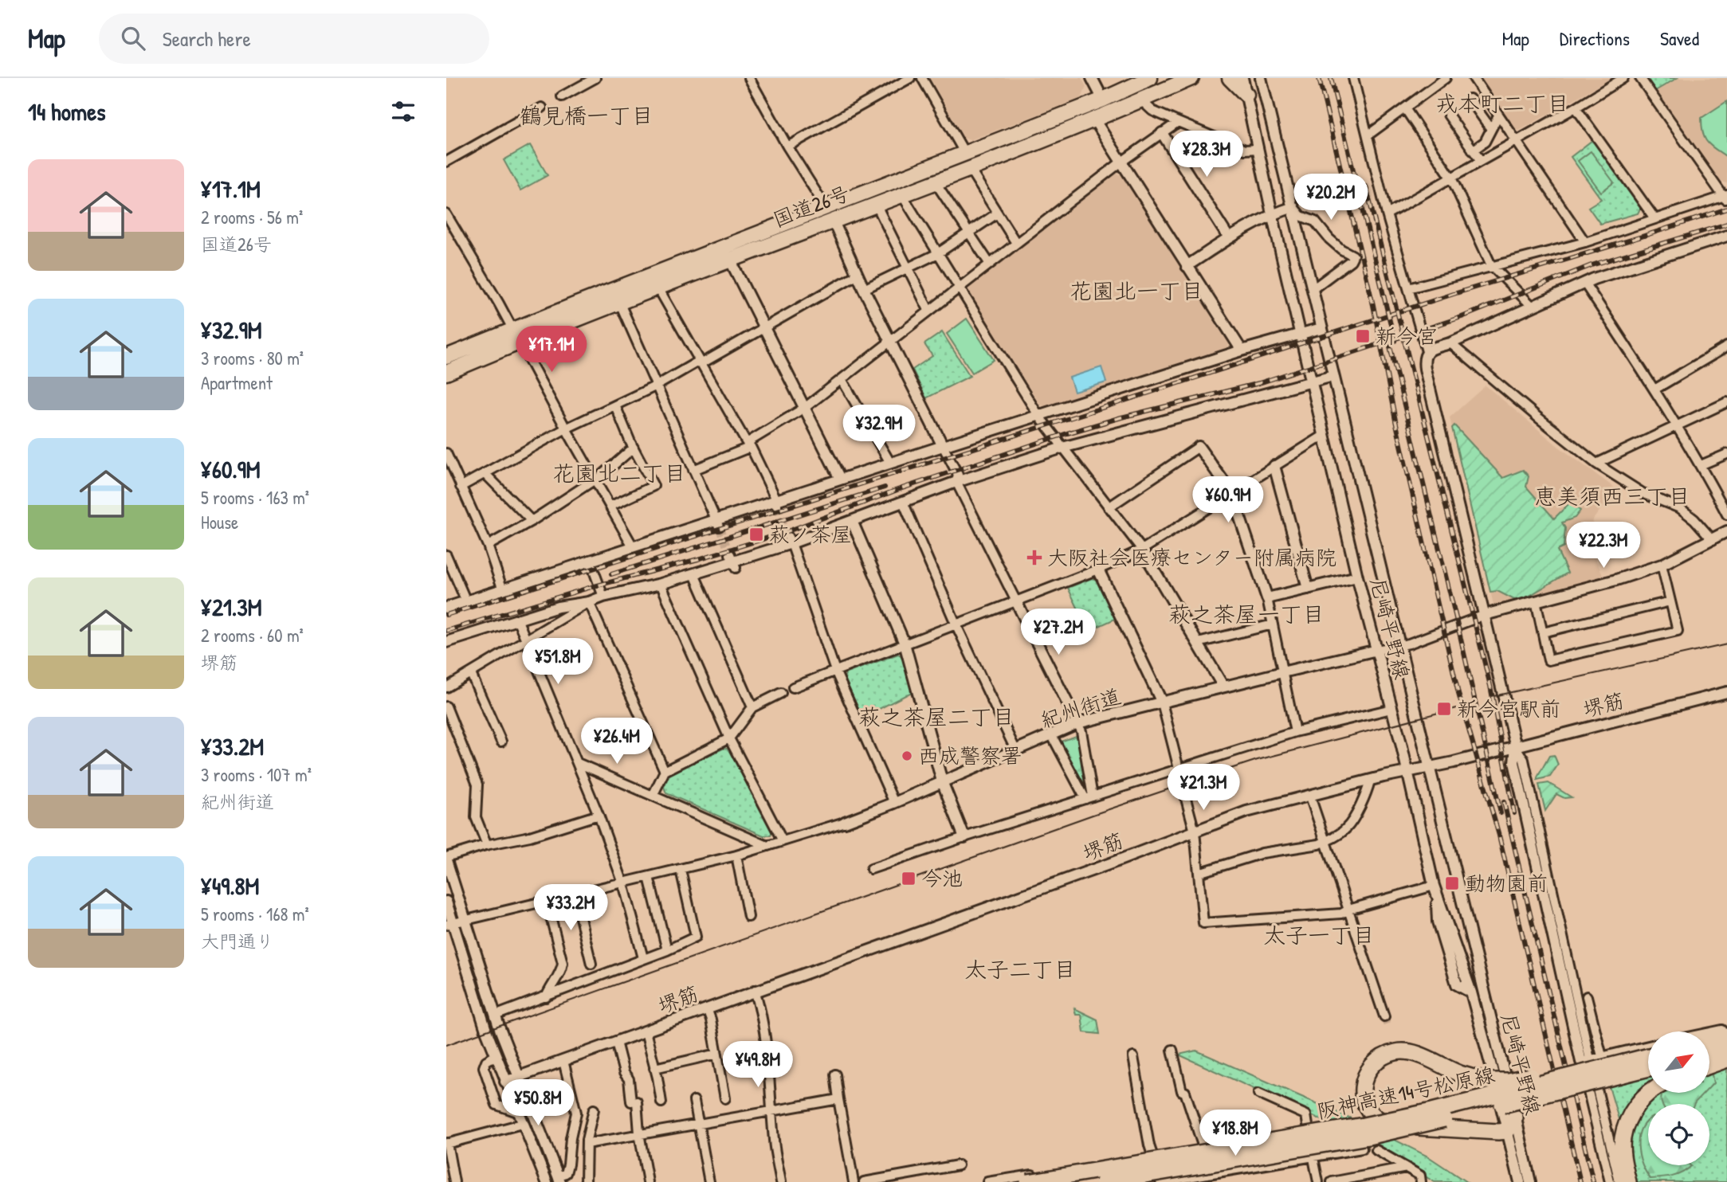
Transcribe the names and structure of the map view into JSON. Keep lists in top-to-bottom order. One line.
{"streets":{"highway":["国道26号","阪神高速14号松原線"],"street":["尼崎平野線","堺筋","紀州街道"]},"crossings":[["尼崎平野線","堺筋"],["尼崎平野線","紀州街道"]],"districts":["戎本町二丁目","鶴見橋一丁目","花園北一丁目","花園北二丁目","恵美須西三丁目","萩之茶屋一丁目","萩之茶屋二丁目","太子一丁目","太子二丁目"],"places":{"transit":["新今宮","萩ノ茶屋","新今宮駅前","今池","動物園前"],"health":["大阪社会医療センター附属病院"],"other":["西成警察署"]},"north":"top right","page":{"header":"Map","search":"Search here","nav":["Map","Directions","Saved"],"heading":"14 homes","price":["¥28.3M","¥20.2M","¥17.1M","¥32.9M","¥60.9M","¥22.3M","¥27.2M","¥51.8M","¥26.4M","¥21.3M","¥33.2M","¥49.8M","¥50.8M","¥18.8M"],"list":[{"name":"¥17.1M","note":"2 rooms · 56 m² · 国道26号"},{"name":"¥32.9M","note":"3 rooms · 80 m² · Apartment"},{"name":"¥60.9M","note":"5 rooms · 163 m² · House"},{"name":"¥21.3M","note":"2 rooms · 60 m² · 堺筋"},{"name":"¥33.2M","note":"3 rooms · 107 m² · 紀州街道"},{"name":"¥49.8M","note":"5 rooms · 168 m² · 大門通り"}]}}
